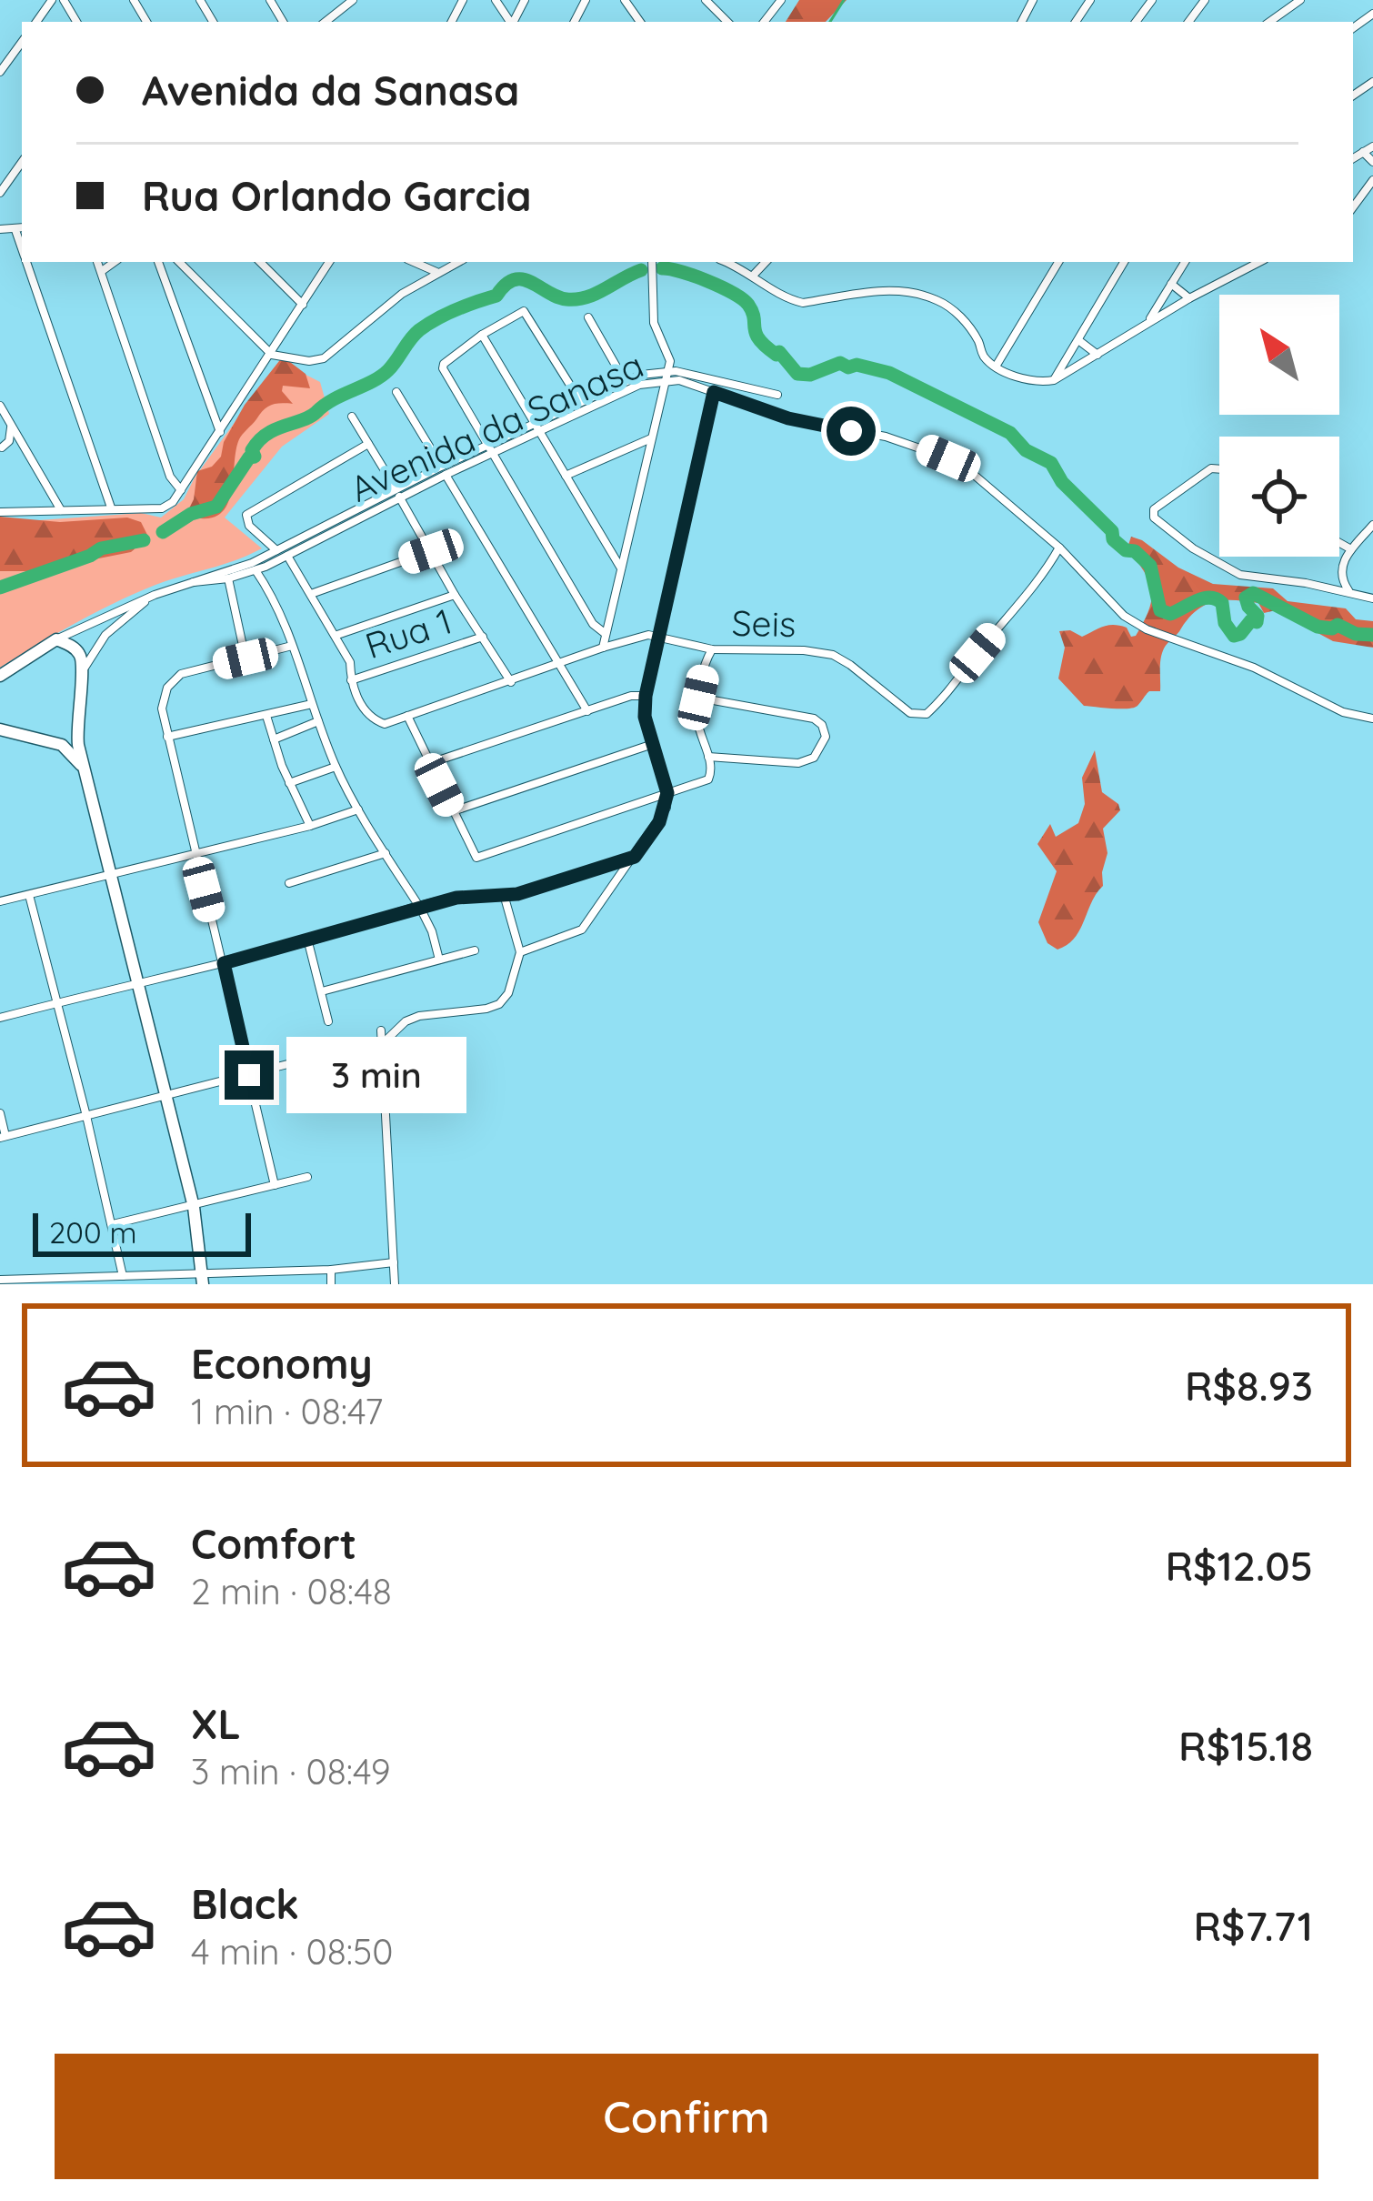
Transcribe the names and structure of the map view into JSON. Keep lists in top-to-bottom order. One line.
{"streets":{"street":["Avenida da Sanasa","Seis","Rua 1"]},"crossings":[["Avenida da Sanasa","Seis"]],"scale_bar":"200 m","north":"top left","page":{"banner":["Avenida da Sanasa","Rua Orlando Garcia"],"bubble":"3 min","scale":"200 m","list":[{"name":"Economy","note":"1 min · 08:47","value":"R$8.93"},{"name":"Comfort","note":"2 min · 08:48","value":"R$12.05"},{"name":"XL","note":"3 min · 08:49","value":"R$15.18"},{"name":"Black","note":"4 min · 08:50","value":"R$7.71"}],"buttons":"Confirm"}}
